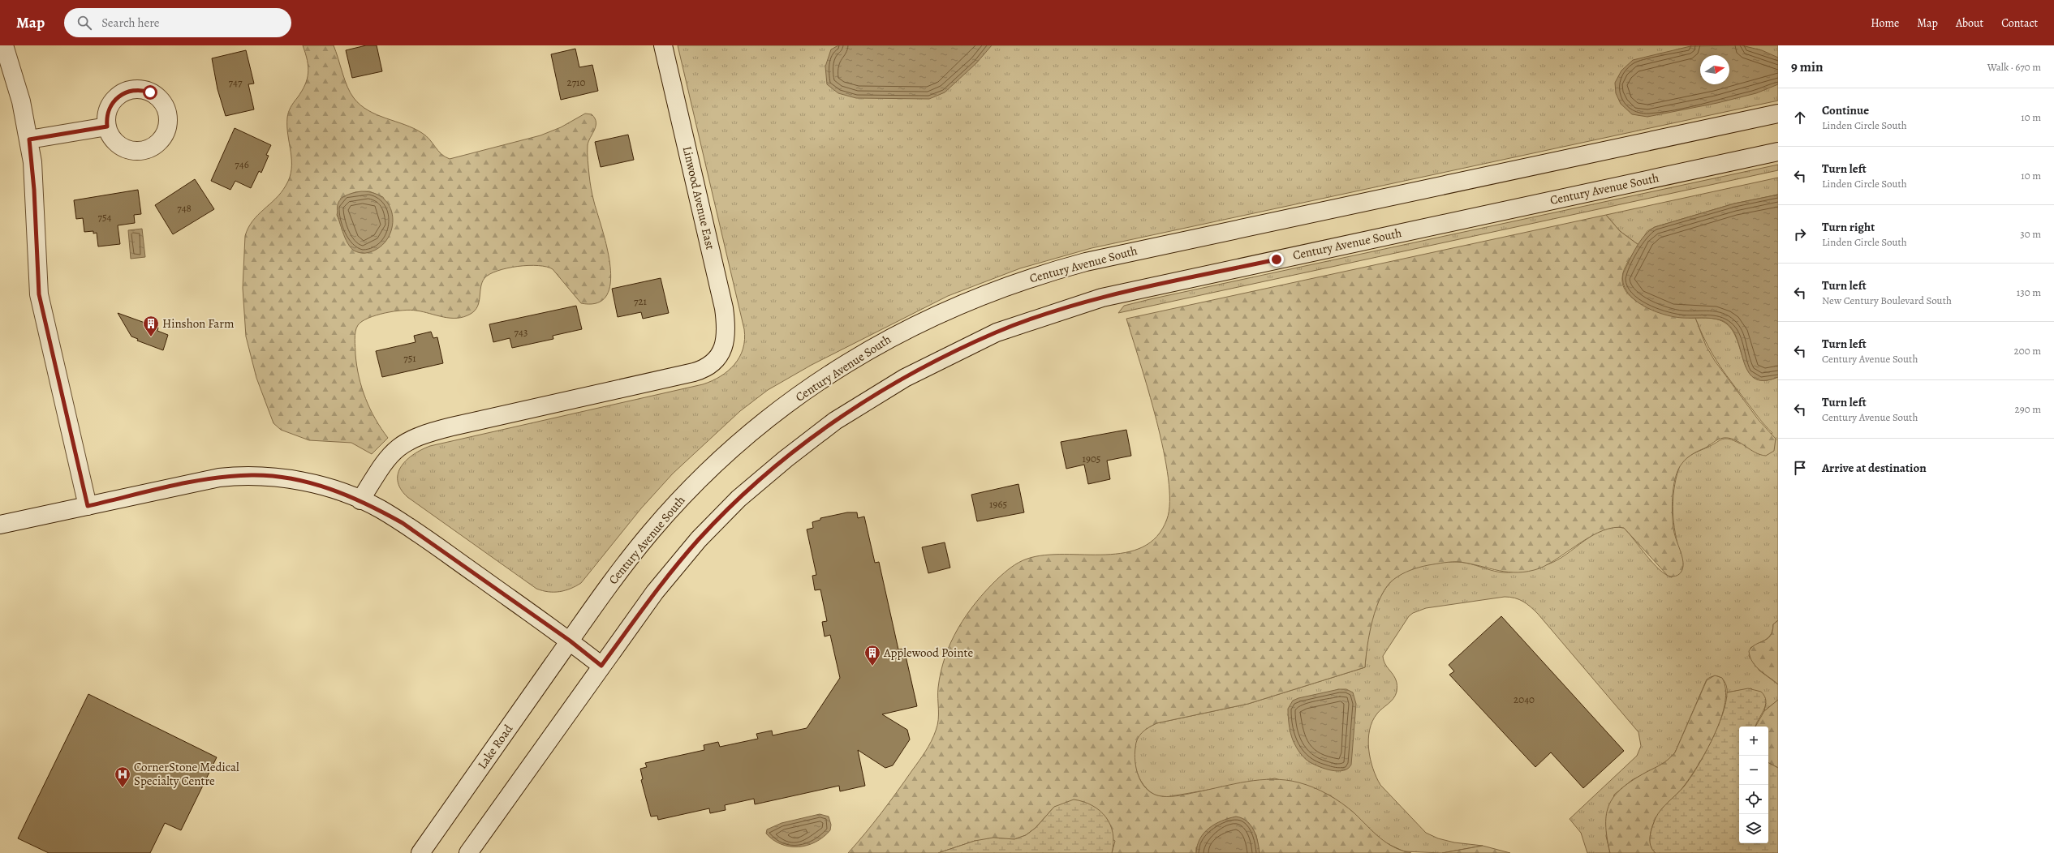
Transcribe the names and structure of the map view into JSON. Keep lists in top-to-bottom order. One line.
{"streets":{"main road":["Century Avenue South","Linwood Avenue East","Lake Road"]},"crossings":[["Century Avenue South","Lake Road"]],"places":{"building":["Hinshon Farm","Applewood Pointe"],"hospital":["CornerStone Medical Specialty Centre"]},"house_numbers":["747","2710","746","748","754","721","743","751","1905","1965","2040"],"north":"right","page":{"header":"Map","search":"Search here","nav":["Home","Map","About","Contact"],"heading":["9 min","Walk · 670 m"],"list":[["Continue","Linden Circle South","10 m"],["Turn left","Linden Circle South","10 m"],["Turn right","Linden Circle South","30 m"],["Turn left","New Century Boulevard South","130 m"],["Turn left","Century Avenue South","200 m"],["Turn left","Century Avenue South","290 m"],"Arrive at destination"],"map_buttons":["+","−"]}}
